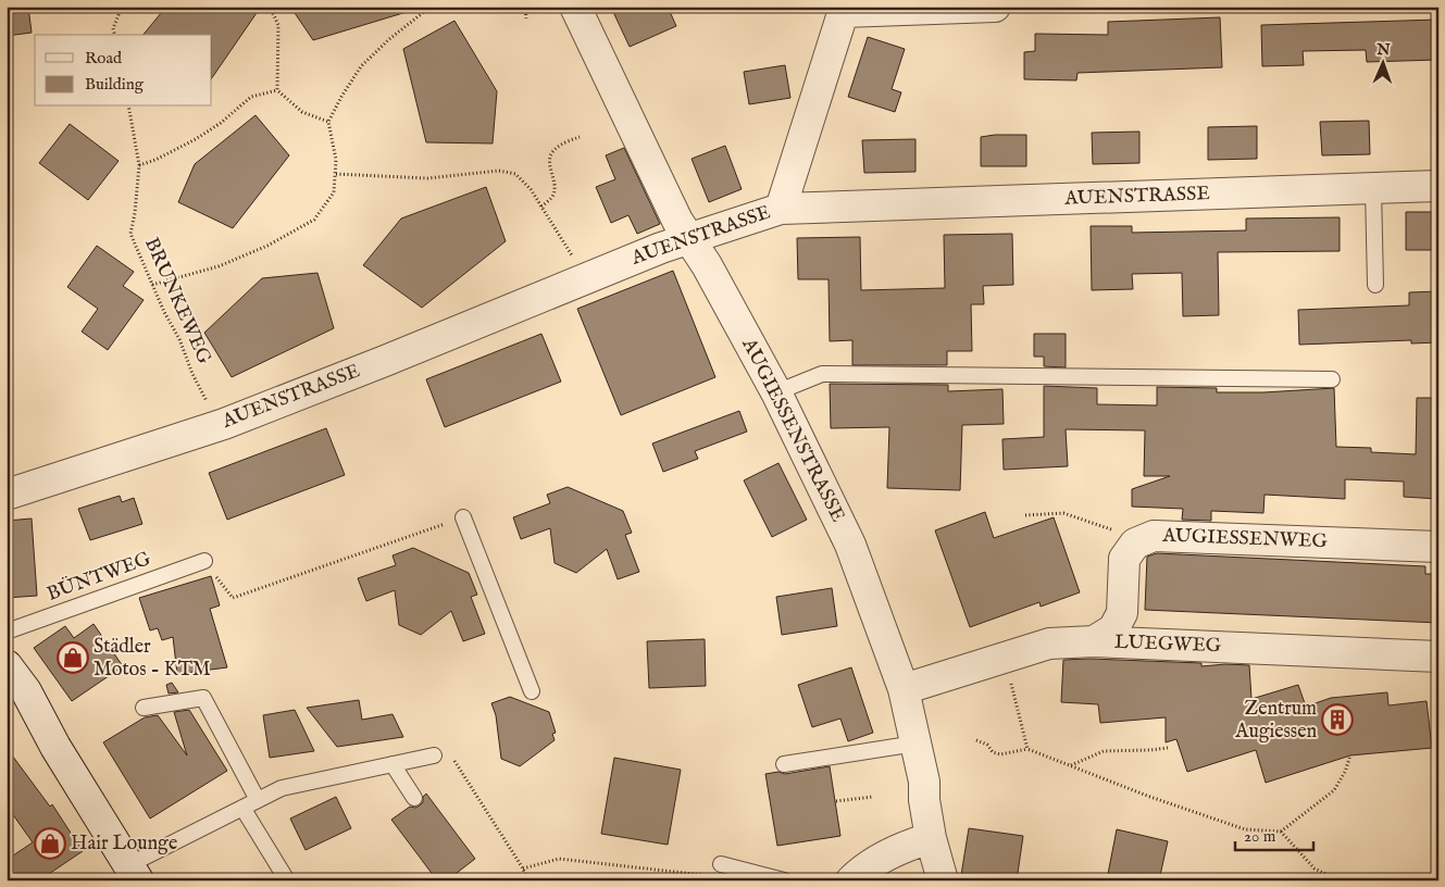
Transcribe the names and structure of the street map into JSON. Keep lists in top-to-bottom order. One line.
{"streets":{"street":["AUENSTRASSE","AUGIESSENSTRASSE","AUGIESSENWEG","LUEGWEG"],"lane":["BÜNTWEG"],"path":["BRUNKEWEG"]},"crossings":[["AUENSTRASSE","AUGIESSENSTRASSE"],["AUGIESSENSTRASSE","LUEGWEG"],["AUGIESSENWEG","LUEGWEG"]],"places":{"shop":["Städler Motos - KTM","Hair Lounge"],"building":["Zentrum Augiessen"]},"legend":["Road","Building"],"scale_bar":"20 m","north":"top"}
